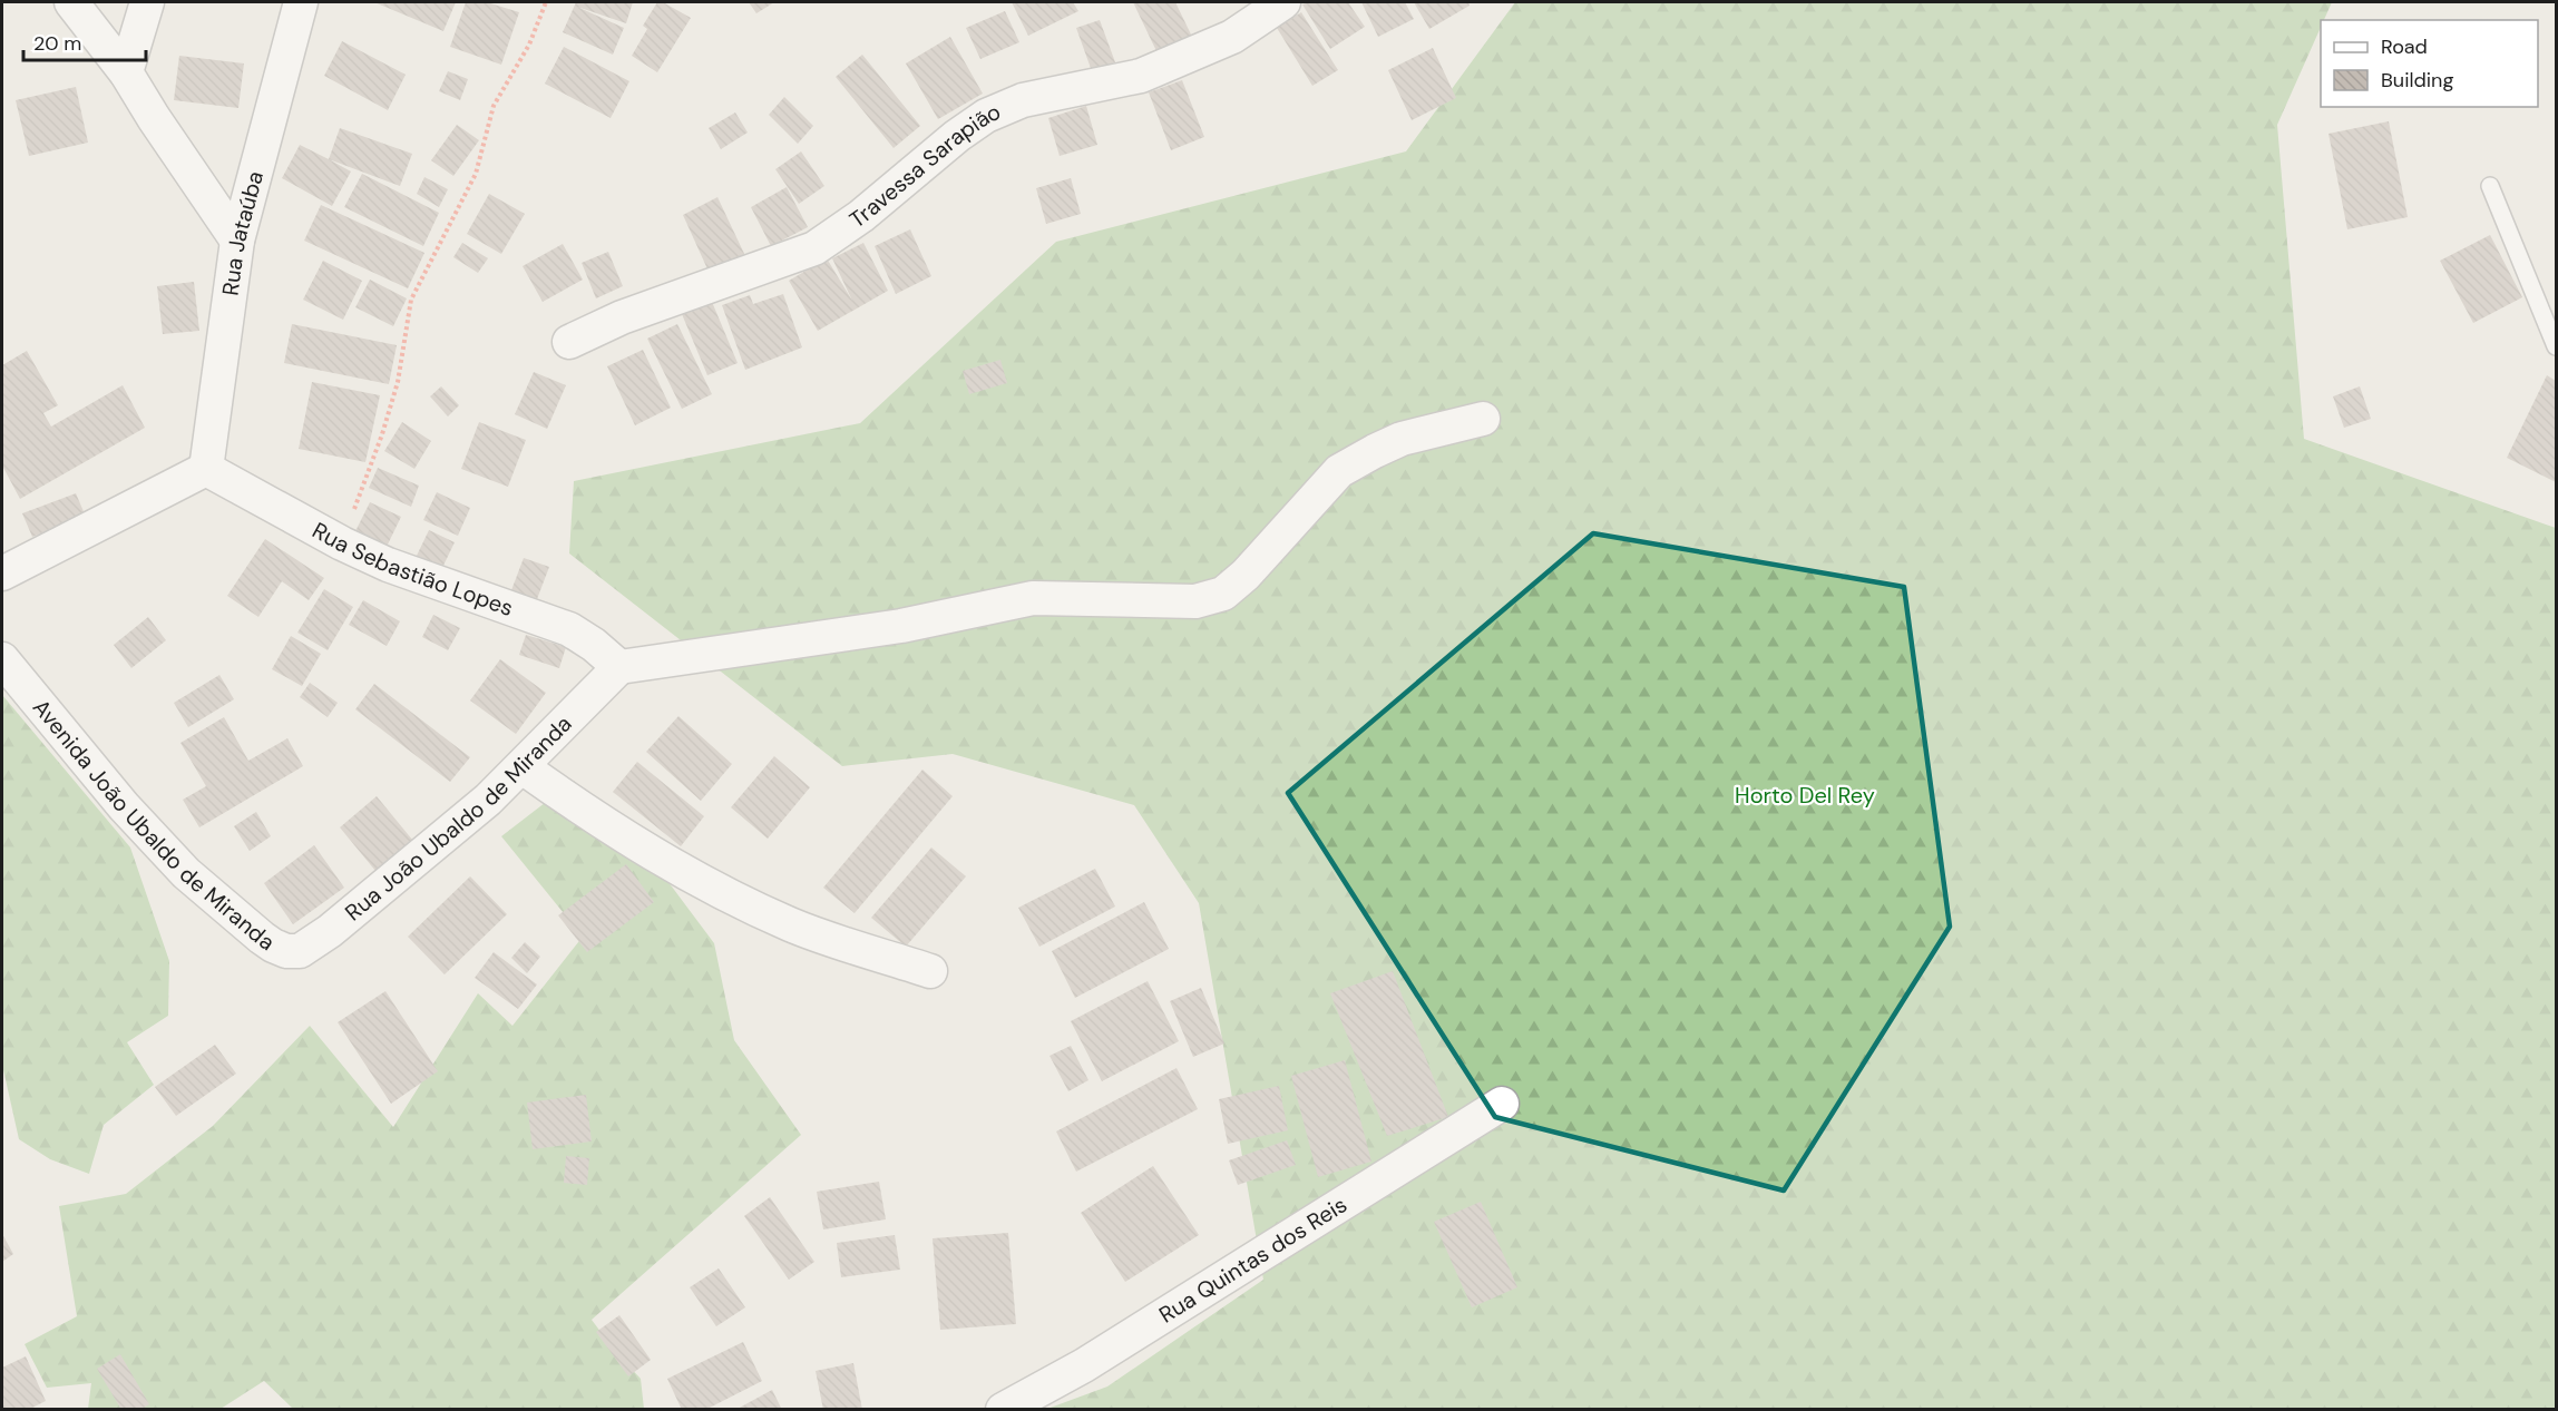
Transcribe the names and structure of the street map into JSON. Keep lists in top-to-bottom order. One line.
{"streets":{"street":["Travessa Sarapião","Rua Jataúba","Rua Sebastião Lopes","Rua João Ubaldo de Miranda","Avenida João Ubaldo de Miranda","Rua Quintas dos Reis"]},"crossings":[["Rua Jataúba","Rua Sebastião Lopes"],["Rua Sebastião Lopes","Rua João Ubaldo de Miranda"],["Rua João Ubaldo de Miranda","Avenida João Ubaldo de Miranda"]],"parks":["Horto Del Rey"],"legend":["Road","Building"],"scale_bar":"20 m"}
